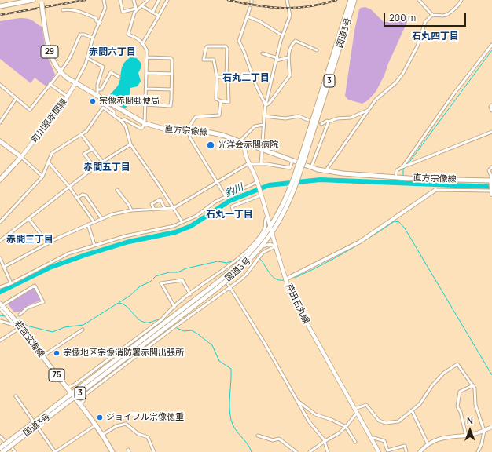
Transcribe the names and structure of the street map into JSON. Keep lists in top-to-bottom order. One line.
{"streets":{"main road":["国道3号","29","3","町川原赤間線","直方宗像線","芹田石丸線","若宮玄海線","75"]},"crossings":[["国道3号","芹田石丸線"],["国道3号","若宮玄海線"],["町川原赤間線","直方宗像線"],["直方宗像線","芹田石丸線"]],"districts":["石丸四丁目","赤間六丁目","石丸二丁目","赤間五丁目","石丸一丁目","赤間三丁目"],"water":["釣川"],"places":["宗像赤間郵便局","光洋会赤間病院","宗像地区宗像消防署赤間出張所","ジョイフル宗像徳重"],"scale_bar":"200 m","north":"top"}
